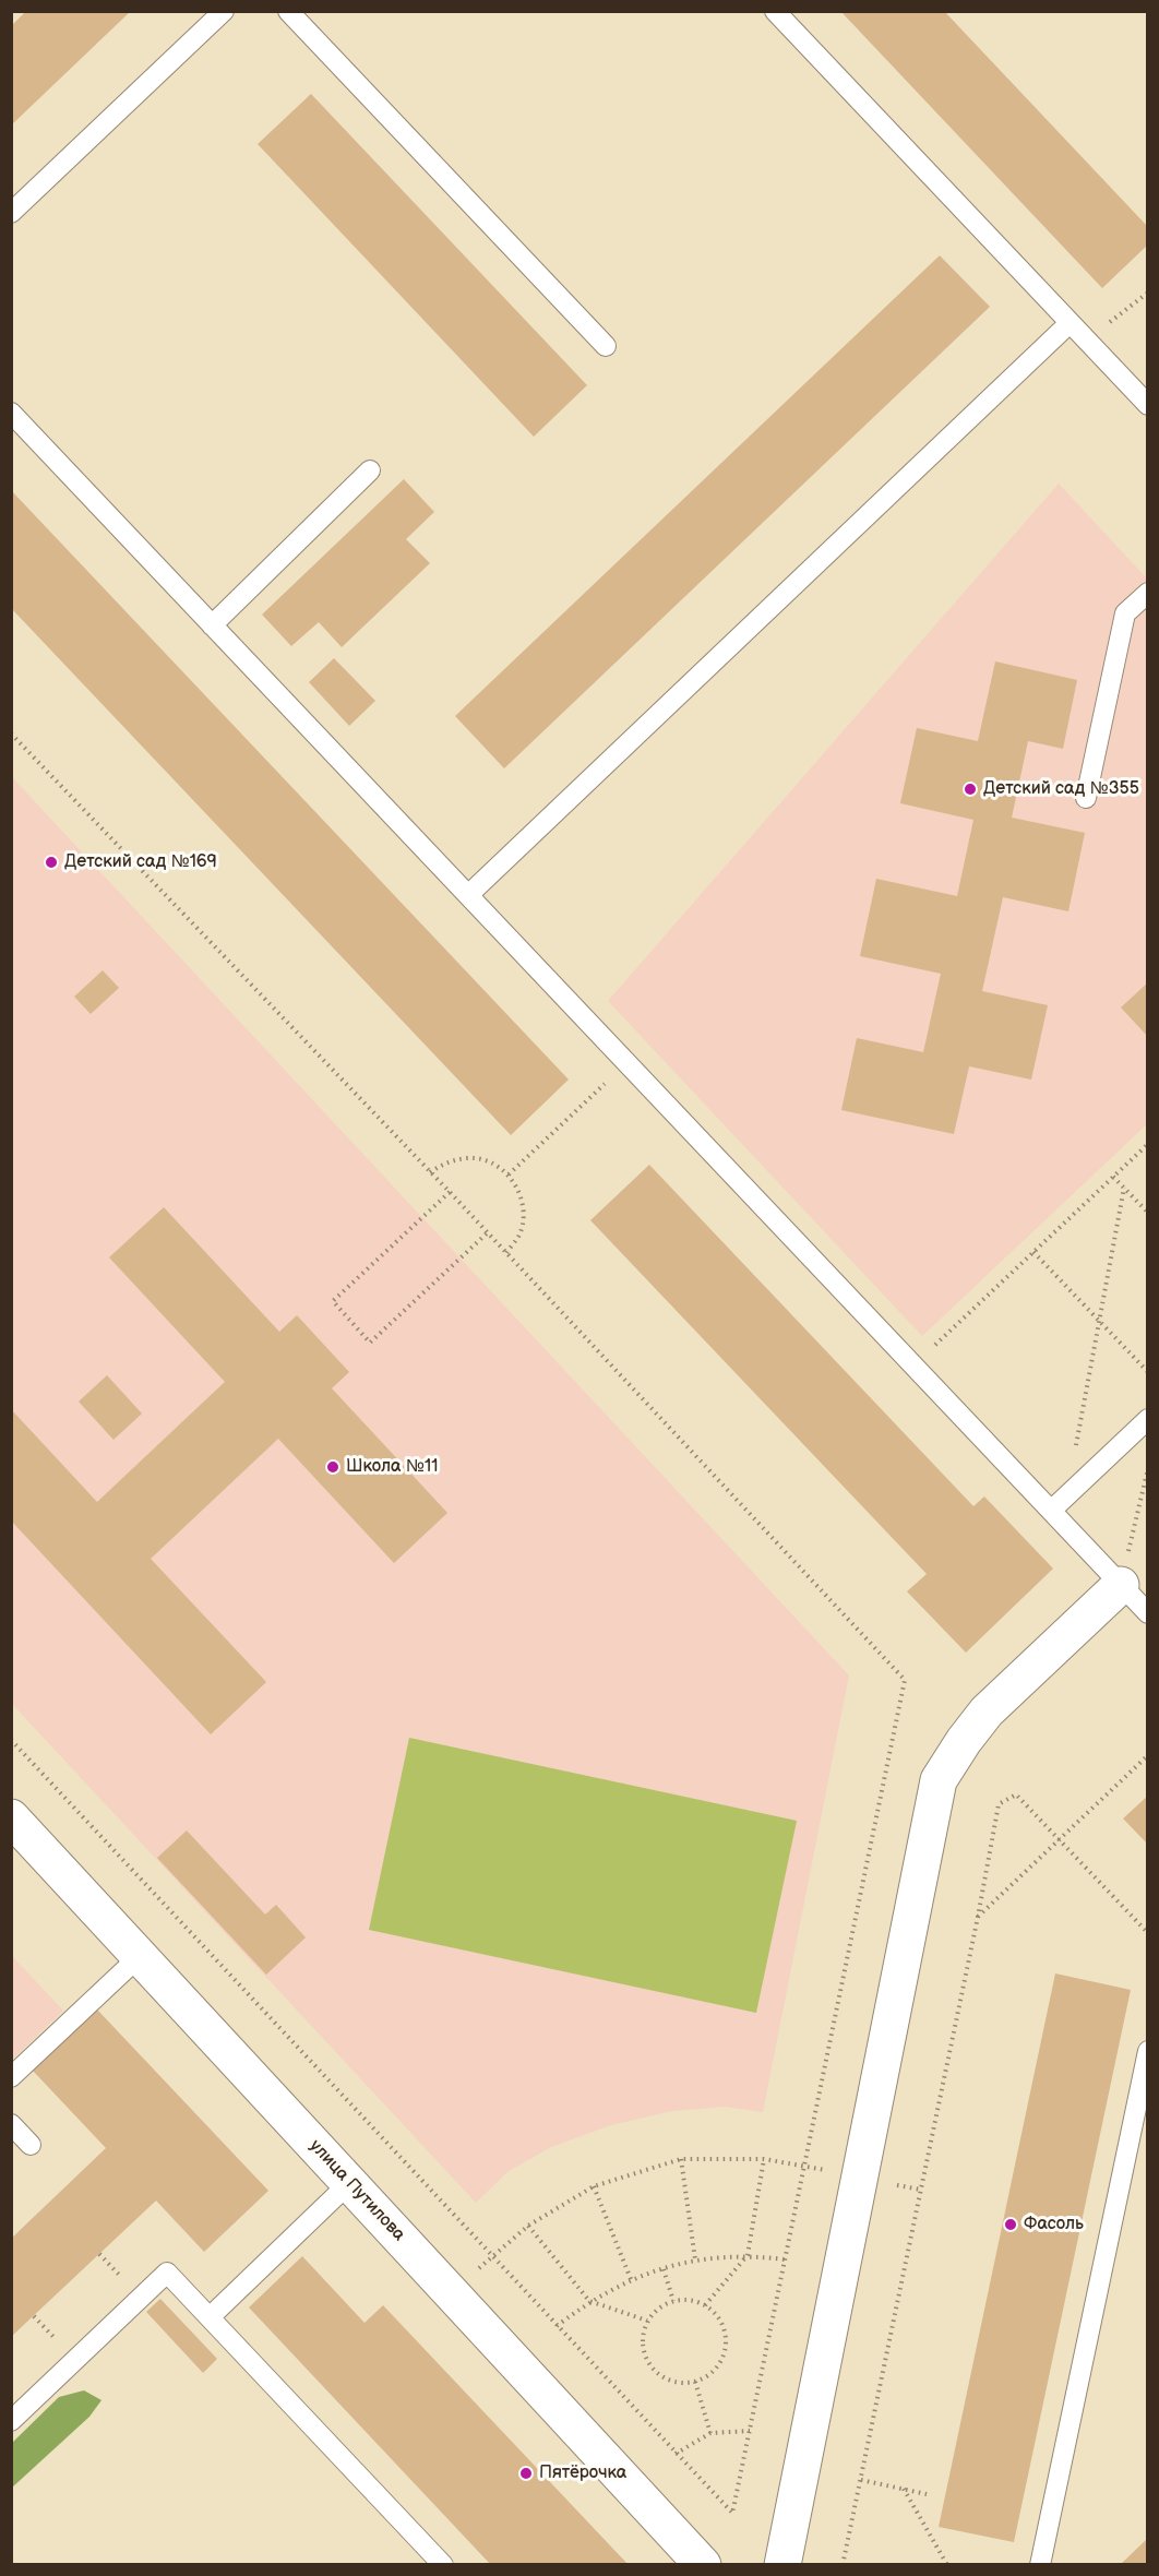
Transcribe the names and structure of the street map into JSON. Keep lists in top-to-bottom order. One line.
{"streets":{"street":["улица Путилова"]},"places":["Детский сад №355","Детский сад №169","Школа №11","Фасоль","Пятёрочка"]}
